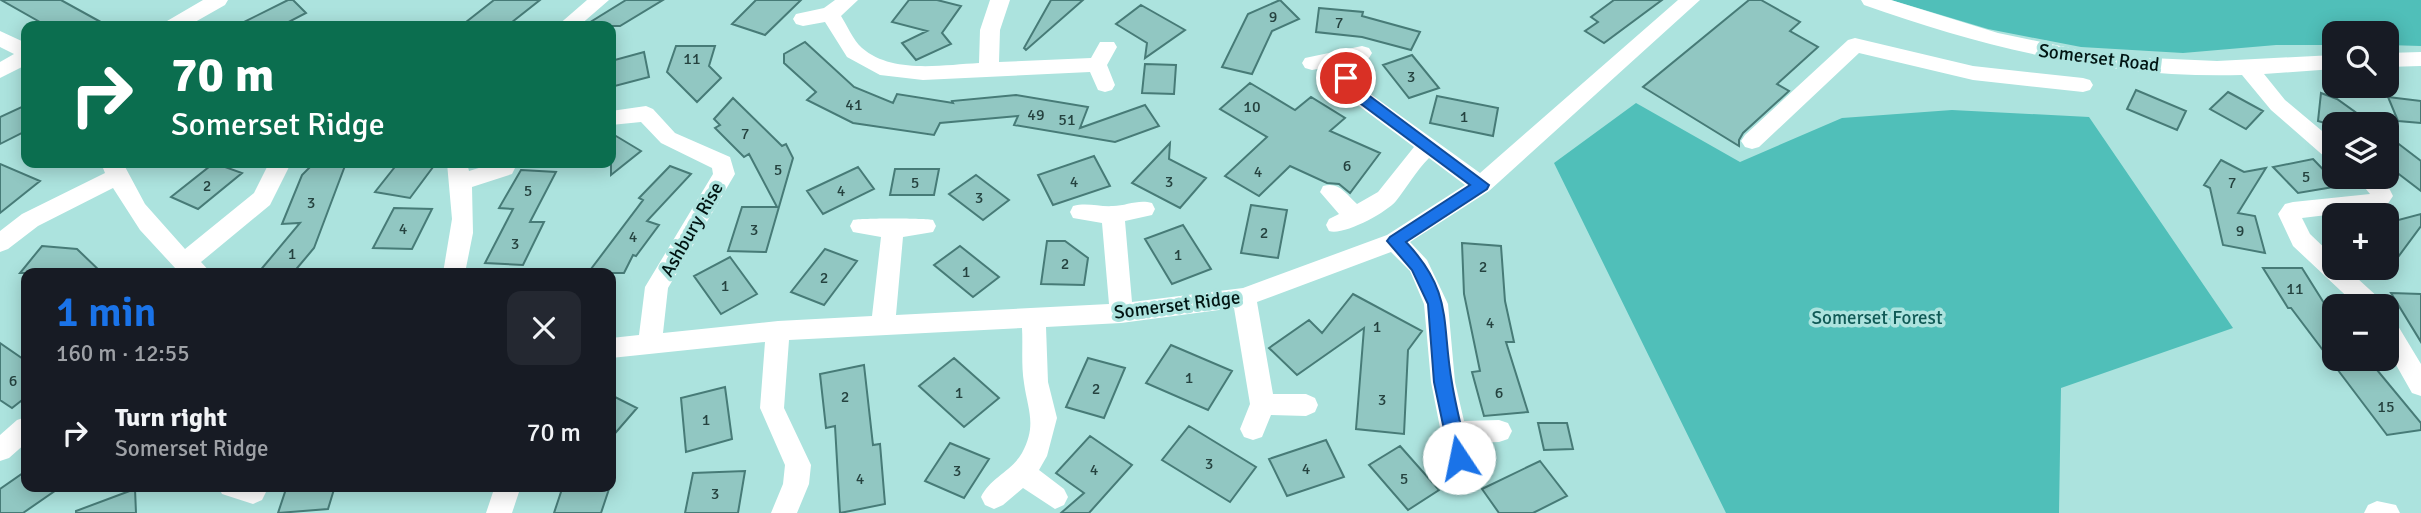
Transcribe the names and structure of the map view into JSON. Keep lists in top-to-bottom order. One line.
{"streets":{"street":["Somerset Road","Ashbury Rise","Somerset Ridge"]},"crossings":[["Ashbury Rise","Somerset Ridge"]],"parks":["Somerset Forest"],"house_numbers":["9","7","11","3","41","10","49","1","51","7","6","5","4","5","4","3","5","7","2","5","4","3","3","4","3","9","2","4","3","1","1","2","2","1","2","1","11","4","1","1","6","2","1","6","2","3","15","1","3","4","4","3","4","5","3"],"page":{"map_buttons":["+","−"],"turn":["70 m","Somerset Ridge"],"heading":["1 min","160 m · 12:55"],"list":[{"name":"Turn right","note":"Somerset Ridge","value":"70 m"}]}}
